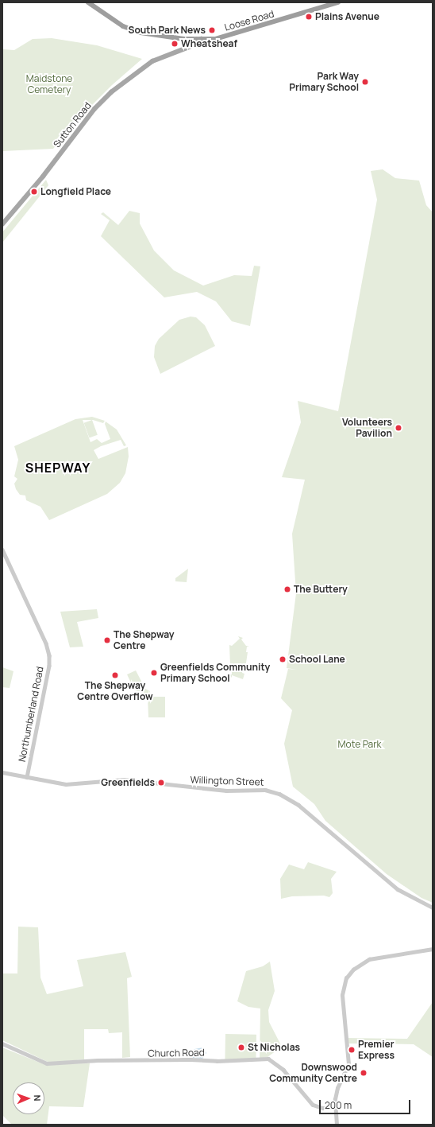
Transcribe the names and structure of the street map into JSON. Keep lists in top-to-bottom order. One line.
{"streets":{"highway":["Loose Road"],"main road":["Sutton Road"],"street":["Northumberland Road","Willington Street","Church Road"]},"crossings":[["Loose Road","Sutton Road"],["Northumberland Road","Willington Street"]],"districts":["SHEPWAY"],"parks":["Maidstone Cemetery","Mote Park"],"places":["Plains Avenue","South Park News","Wheatsheaf","Park Way Primary School","Longfield Place","Volunteers Pavilion","The Buttery","The Shepway Centre","School Lane","Greenfields Community Primary School","The Shepway Centre Overflow","Greenfields","St Nicholas","Premier Express","Downswood Community Centre"],"scale_bar":"200 m","north":"right"}
